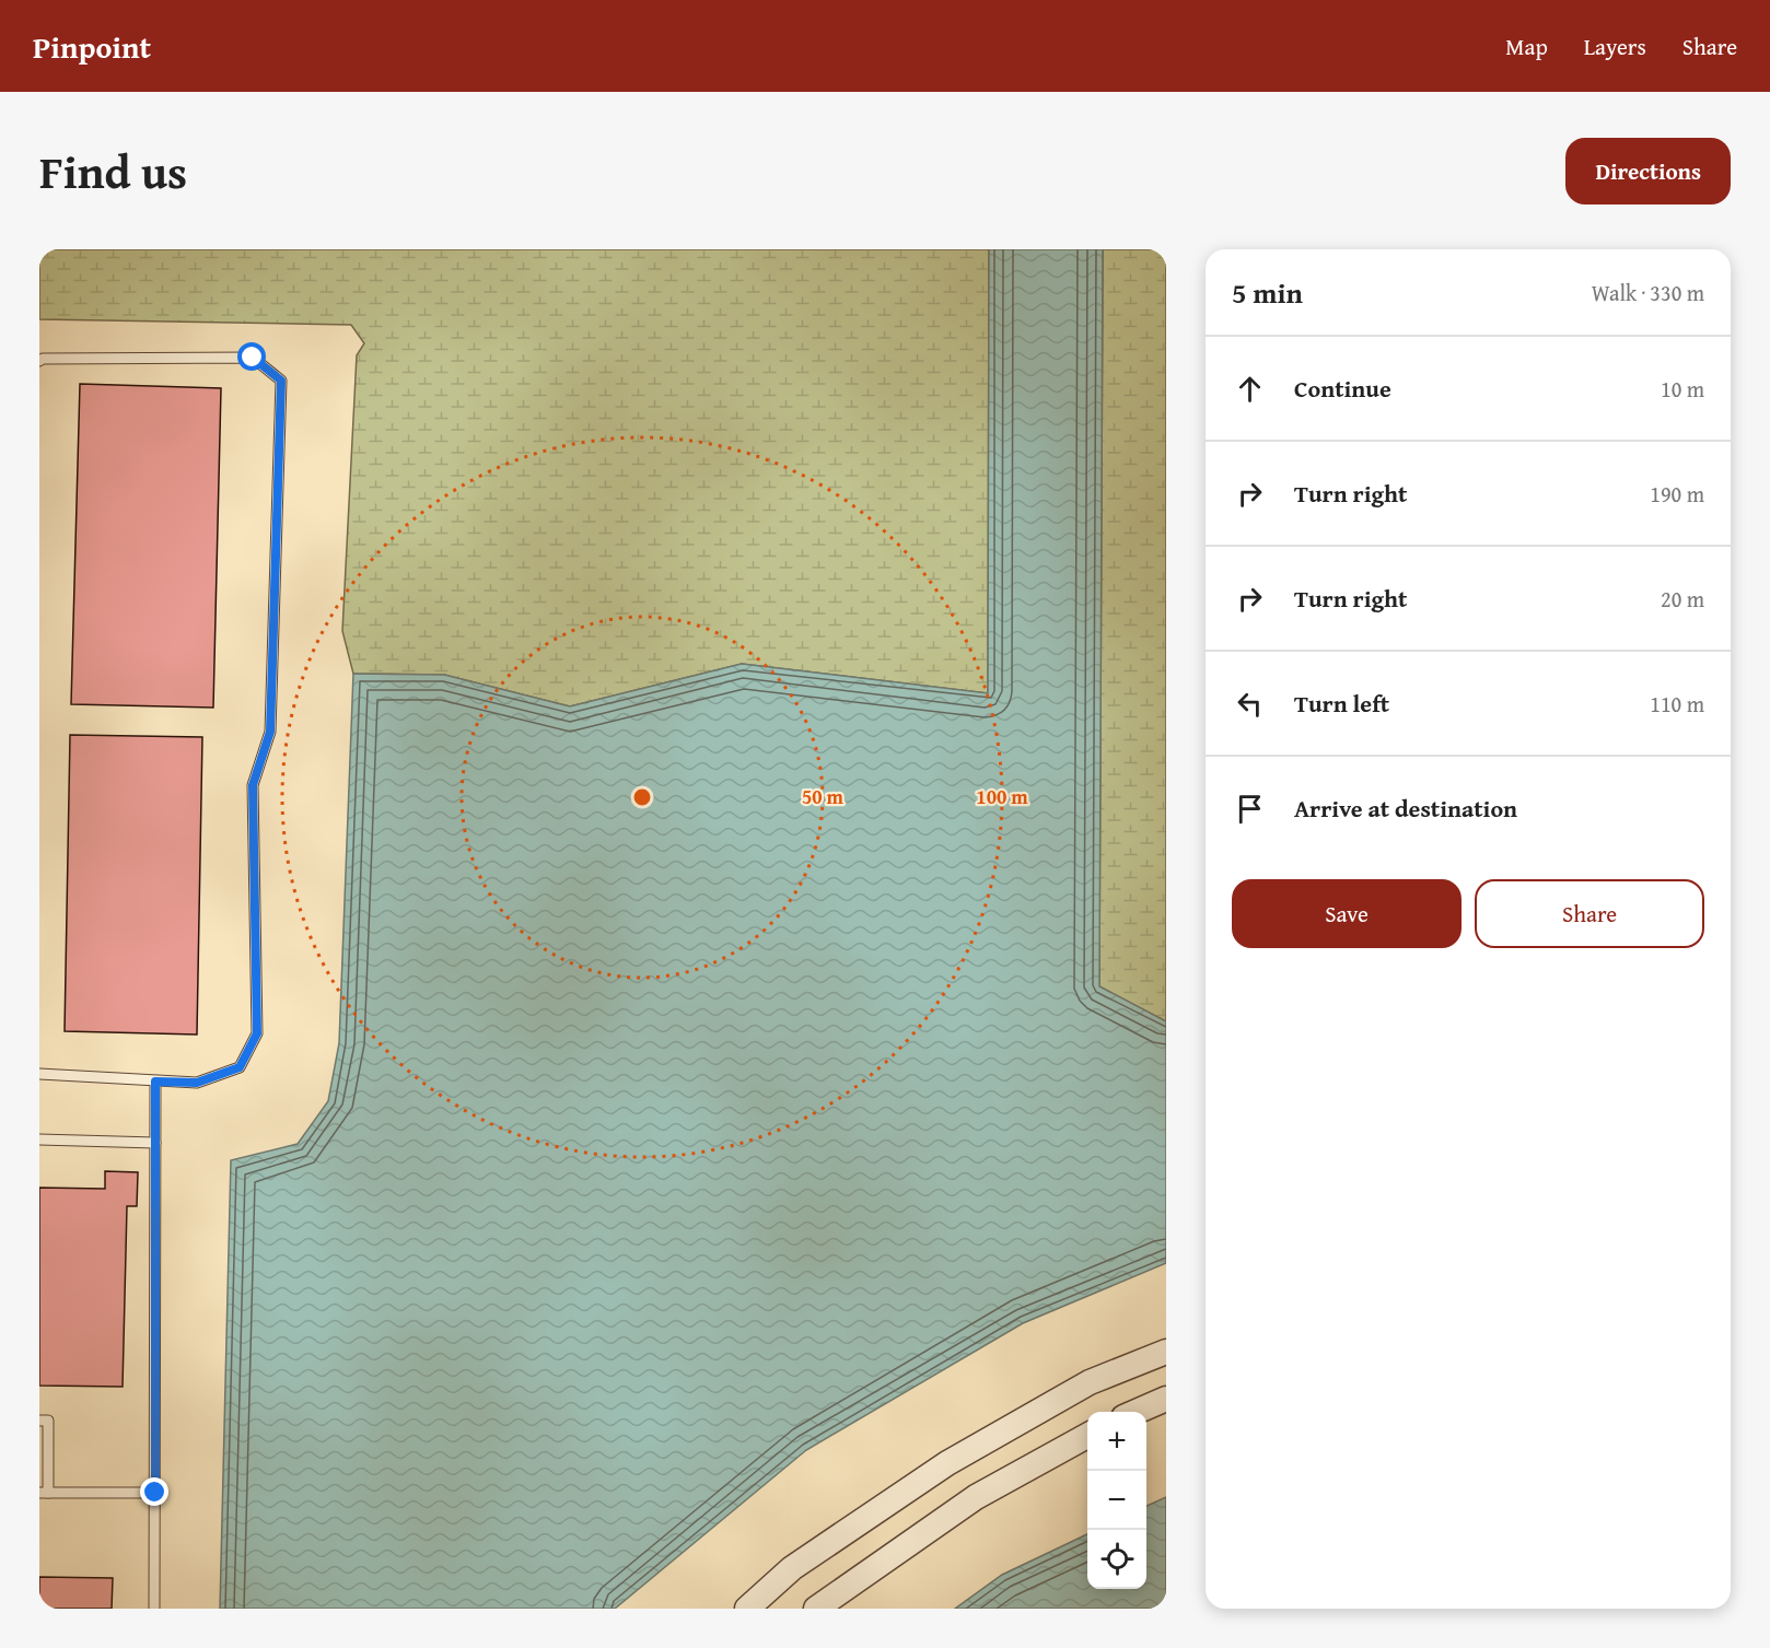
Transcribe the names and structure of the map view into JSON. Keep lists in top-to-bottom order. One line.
{"page":{"header":"Pinpoint","nav":["Map","Layers","Share"],"title":"Find us","buttons":["Directions",["Save","Share"]],"heading":["5 min","Walk · 330 m"],"list":[["Continue","10 m"],["Turn right","190 m"],["Turn right","20 m"],["Turn left","110 m"],"Arrive at destination"],"map_buttons":["+","−"]},"rings":["50 m","100 m"]}
